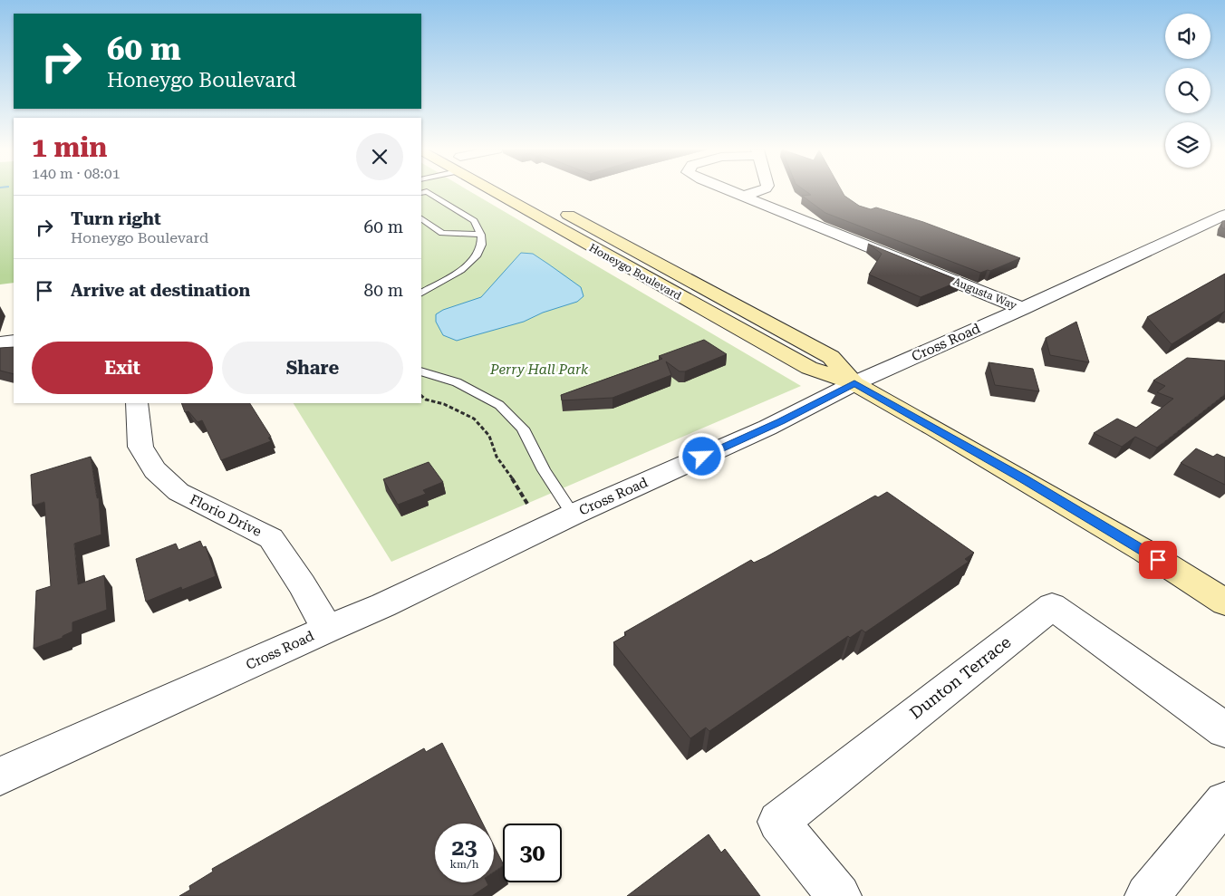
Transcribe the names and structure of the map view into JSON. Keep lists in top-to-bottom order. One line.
{"streets":{"main road":["Honeygo Boulevard"],"street":["Augusta Way","Cross Road","Florio Drive","Dunton Terrace"]},"crossings":[["Honeygo Boulevard","Cross Road"],["Augusta Way","Cross Road"],["Cross Road","Florio Drive"]],"parks":["Perry Hall Park"],"page":{"turn":["60 m","Honeygo Boulevard"],"heading":["1 min","140 m · 08:01"],"list":[{"name":"Turn right","note":"Honeygo Boulevard","value":"60 m"},{"name":"Arrive at destination","value":"80 m"}],"buttons":["Exit","Share"],"speed":"23 km/h","limit":"30"}}
